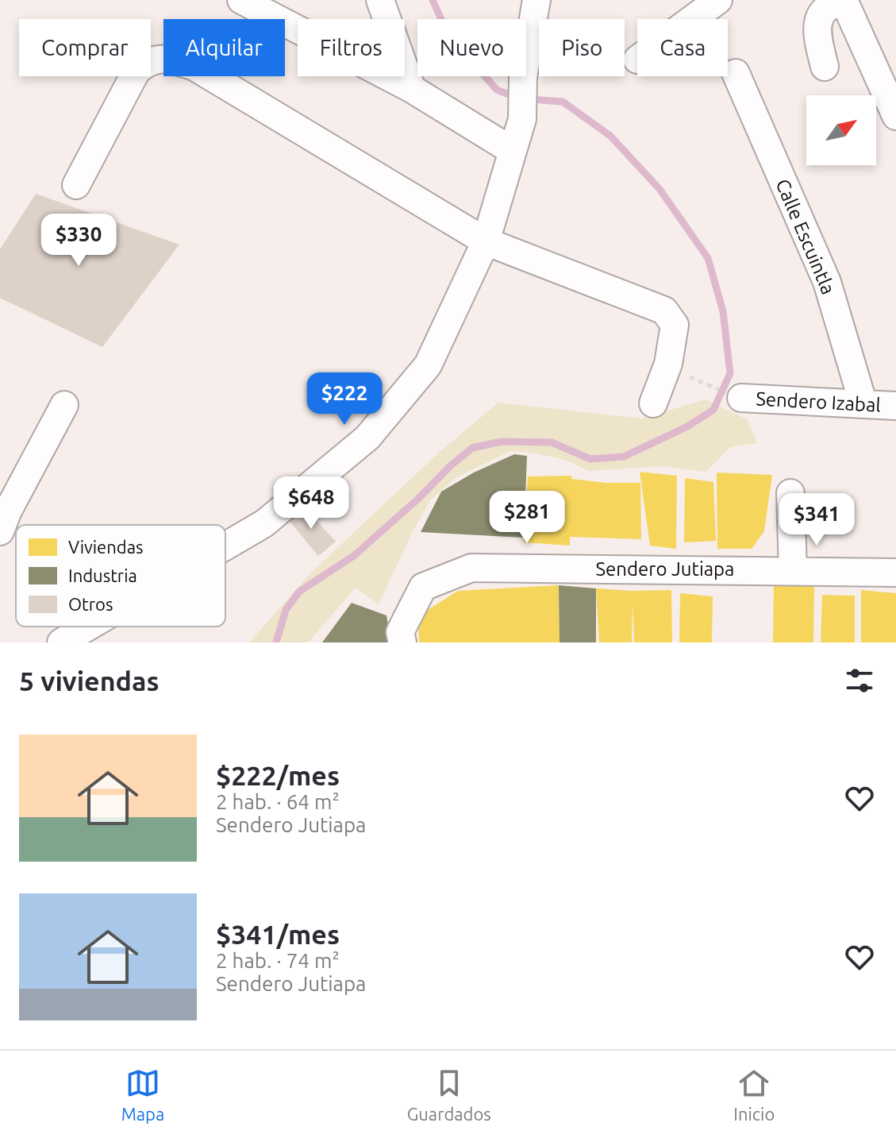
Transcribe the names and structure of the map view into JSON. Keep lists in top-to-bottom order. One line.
{"streets":{"street":["Calle Escuintla","Sendero Izabal","Sendero Jutiapa"]},"crossings":[["Calle Escuintla","Sendero Izabal"]],"legend":["Viviendas","Industria","Otros"],"north":"top right","page":{"chip":["Comprar","Alquilar","Filtros","Nuevo","Piso","Casa"],"price":["$330","$222","$648","$281","$341"],"heading":"5 viviendas","list":[{"name":"$222/mes","note":"2 hab. · 64 m² · Sendero Jutiapa"},{"name":"$341/mes","note":"2 hab. · 74 m² · Sendero Jutiapa"}],"tabs":["Mapa","Guardados","Inicio"]}}
